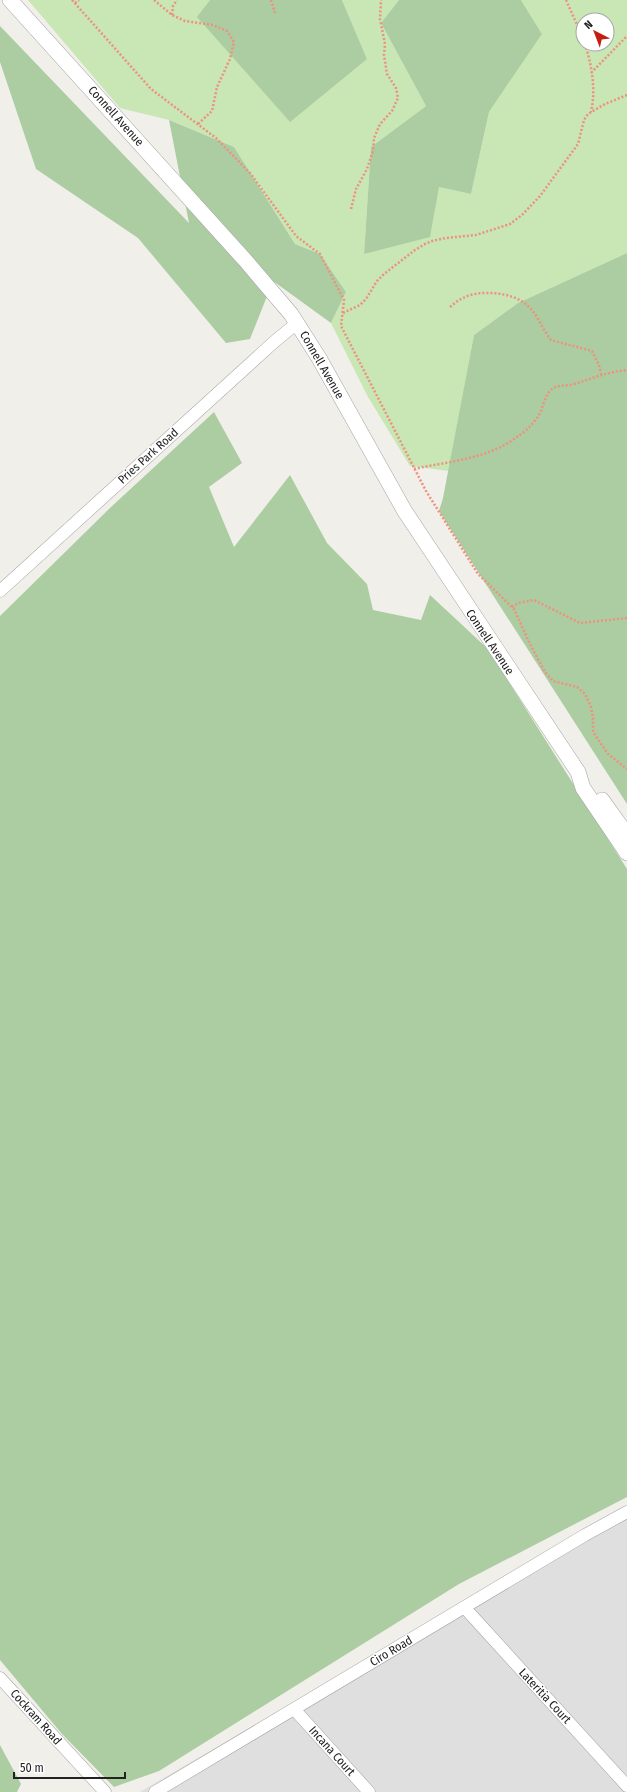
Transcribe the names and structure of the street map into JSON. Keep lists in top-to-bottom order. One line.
{"streets":{"street":["Connell Avenue","Pries Park Road","Ciro Road","Lateritia Court","Cockram Road","Incana Court"]},"crossings":[["Connell Avenue","Pries Park Road"],["Ciro Road","Lateritia Court"],["Ciro Road","Incana Court"]],"scale_bar":"50 m","north":"top left"}
